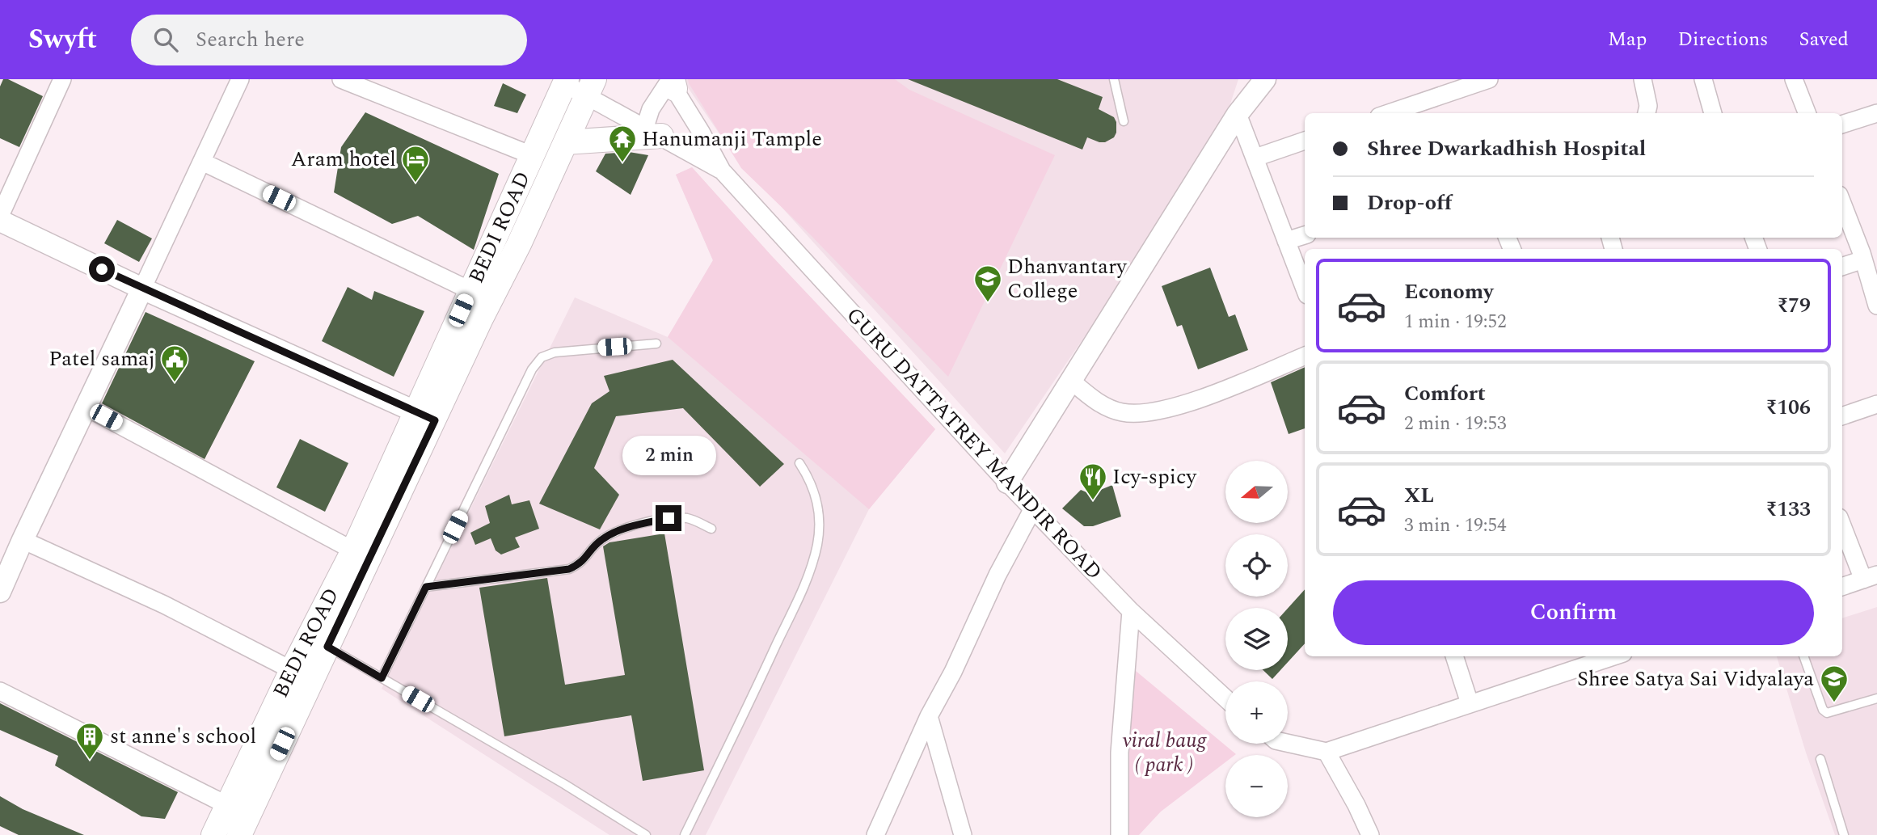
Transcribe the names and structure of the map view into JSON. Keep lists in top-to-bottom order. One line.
{"streets":{"main road":["BEDI ROAD"],"street":["GURU DATTATREY MANDIR ROAD"]},"crossings":[["BEDI ROAD","GURU DATTATREY MANDIR ROAD"]],"parks":["viral baug ( park )"],"places":{"temple":["Hanumanji Tample"],"hotel":["Aram hotel"],"school or university":["Dhanvantary College","Shree Satya Sai Vidyalaya"],"public building":["Patel samaj"],"restaurant":["Icy-spicy"],"building":["st anne's school"]},"north":"left","page":{"header":"Swyft","search":"Search here","nav":["Map","Directions","Saved"],"banner":["Shree Dwarkadhish Hospital","Drop-off"],"list":[{"name":"Economy","note":"1 min · 19:52","value":"₹79"},{"name":"Comfort","note":"2 min · 19:53","value":"₹106"},{"name":"XL","note":"3 min · 19:54","value":"₹133"}],"bubble":"2 min","map_buttons":["+","−"],"buttons":"Confirm"}}
